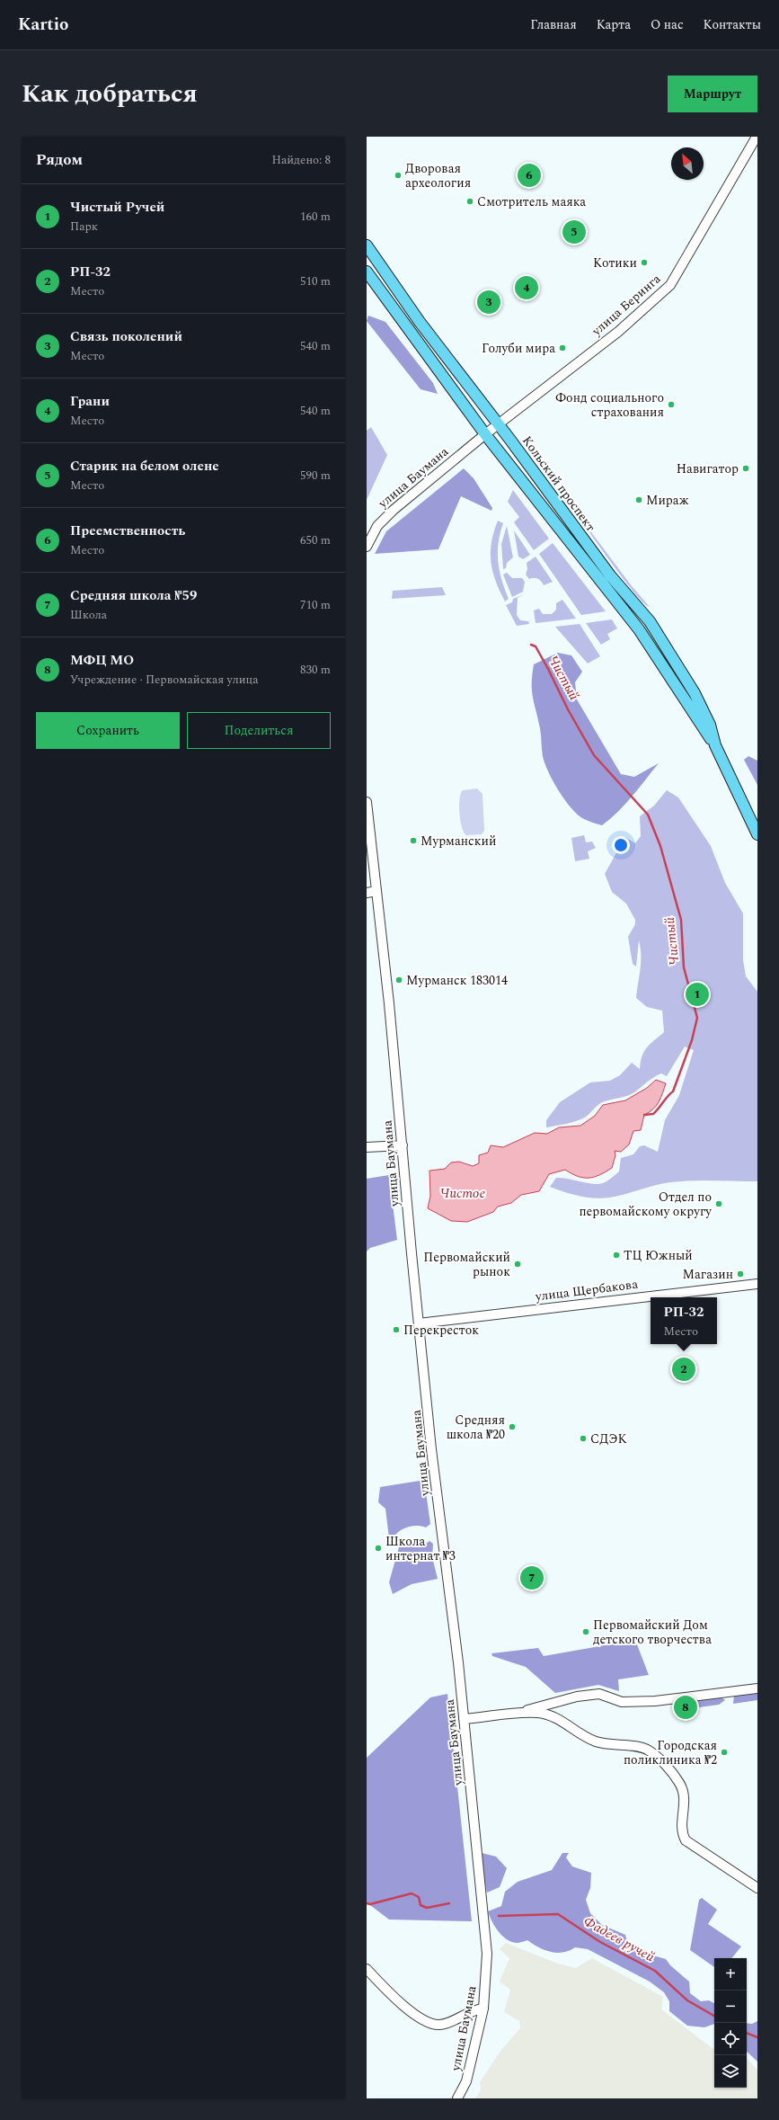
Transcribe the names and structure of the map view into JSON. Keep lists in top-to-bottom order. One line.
{"streets":{"main road":["Кольский проспект"],"street":["улица Беринга","улица Баумана","улица Щербакова"]},"crossings":[["улица Беринга","улица Баумана"],["улица Беринга","Кольский проспект"],["улица Баумана","Кольский проспект"],["улица Баумана","улица Щербакова"]],"water":["Чистый","Чистое","Фадеев ручей"],"places":["Дворовая археология","Смотритель маяка","Котики","Голуби мира","Фонд социального страхования","Навигатор","Мираж","Мурманский","Мурманск 183014","Отдел по первомайскому округу","ТЦ Южный","Первомайский рынок","Магазин","Перекресток","Средняя школа №20","СДЭК","Школа интернат №3","Первомайский Дом детского творчества","Городская поликлиника №2"],"north":"top left","page":{"header":"Kartio","nav":["Главная","Карта","О нас","Контакты"],"title":"Как добраться","buttons":["Маршрут",["Сохранить","Поделиться"]],"heading":["Рядом","Найдено: 8"],"pins":["6","5","4","3","1","2","7","8"],"list":[{"mark":"1","name":"Чистый Ручей","note":"Парк","value":"160 m"},{"mark":"2","name":"РП-32","note":"Место","value":"510 m"},{"mark":"3","name":"Связь поколений","note":"Место","value":"540 m"},{"mark":"4","name":"Грани","note":"Место","value":"540 m"},{"mark":"5","name":"Старик на белом олене","note":"Место","value":"590 m"},{"mark":"6","name":"Преемственность","note":"Место","value":"650 m"},{"mark":"7","name":"Средняя школа №59","note":"Школа","value":"710 m"},{"mark":"8","name":"МФЦ МО","note":"Учреждение · Первомайская улица","value":"830 m"}],"popup":["РП-32","Место"],"map_buttons":["+","−"]}}
